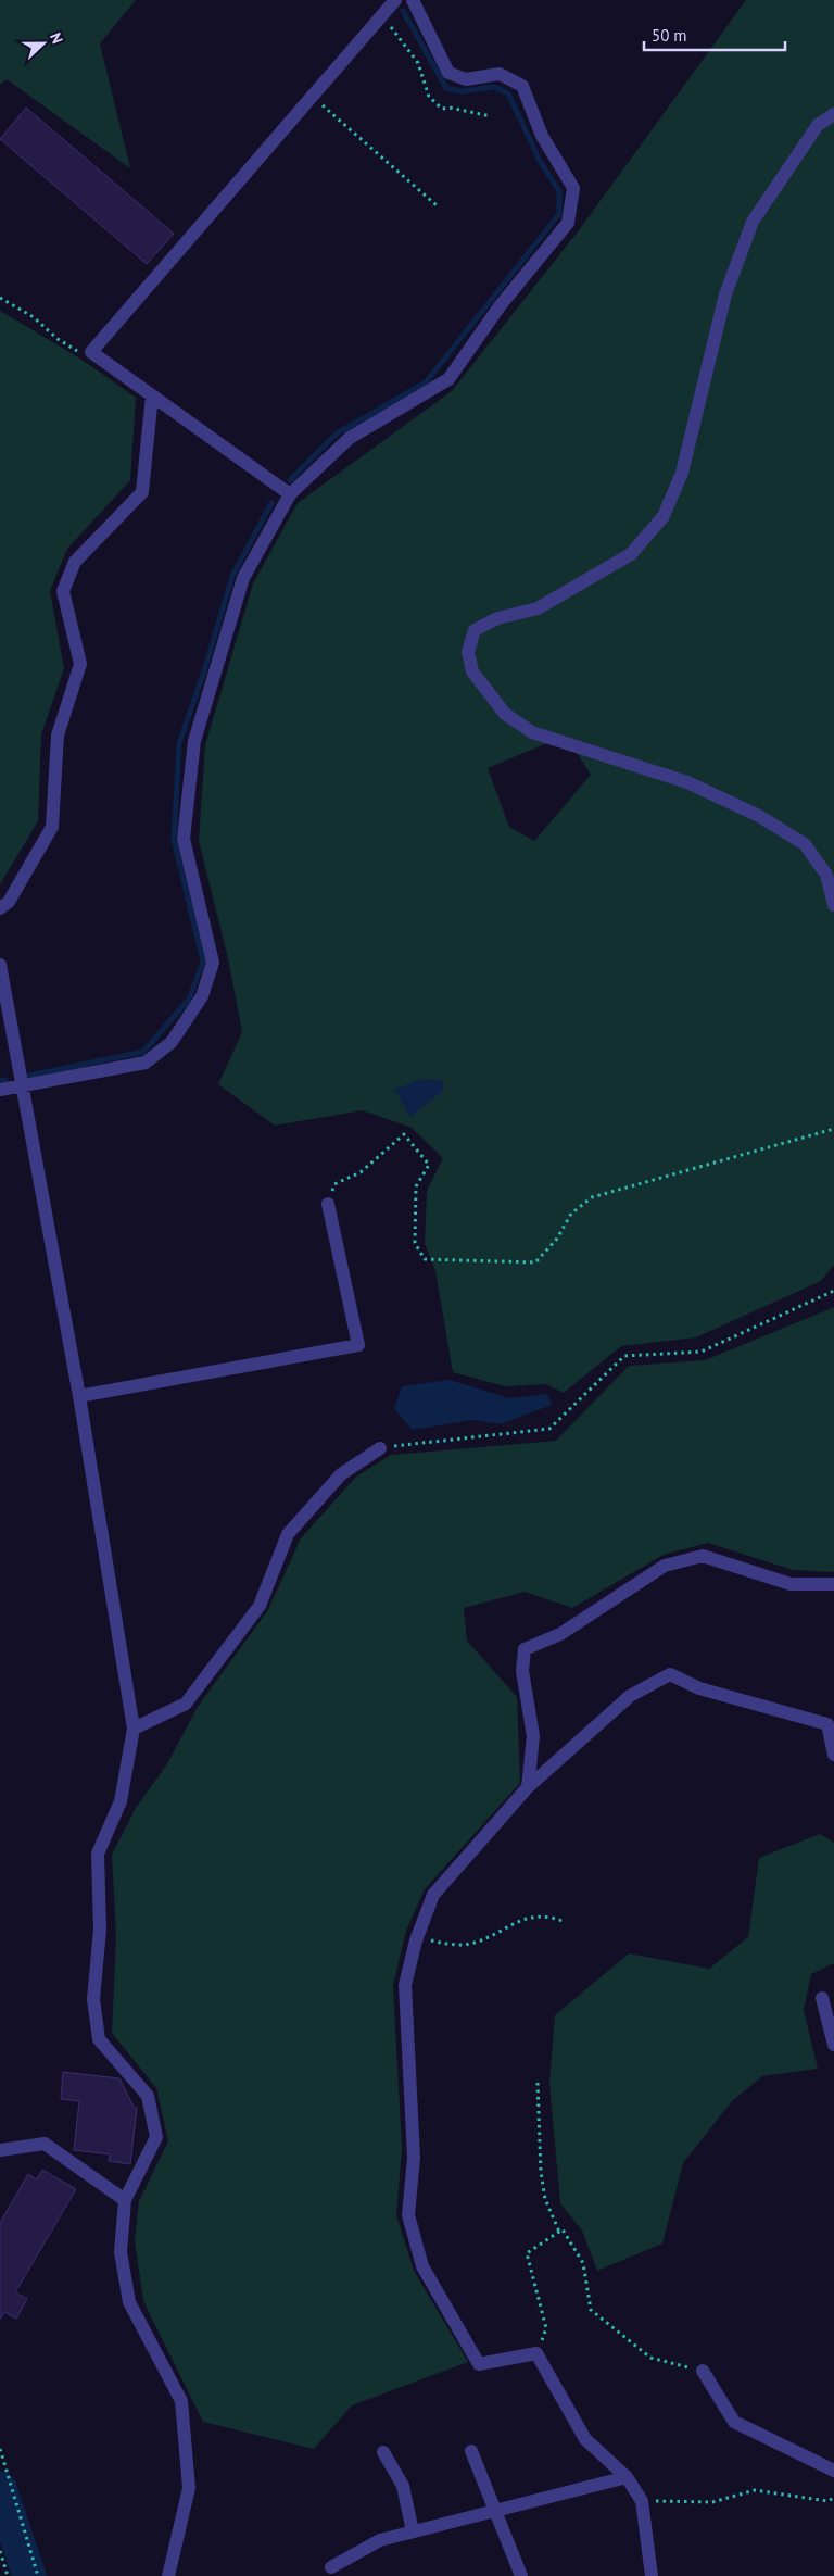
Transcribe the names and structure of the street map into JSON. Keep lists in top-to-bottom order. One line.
{"scale_bar":"50 m","north":"right"}
